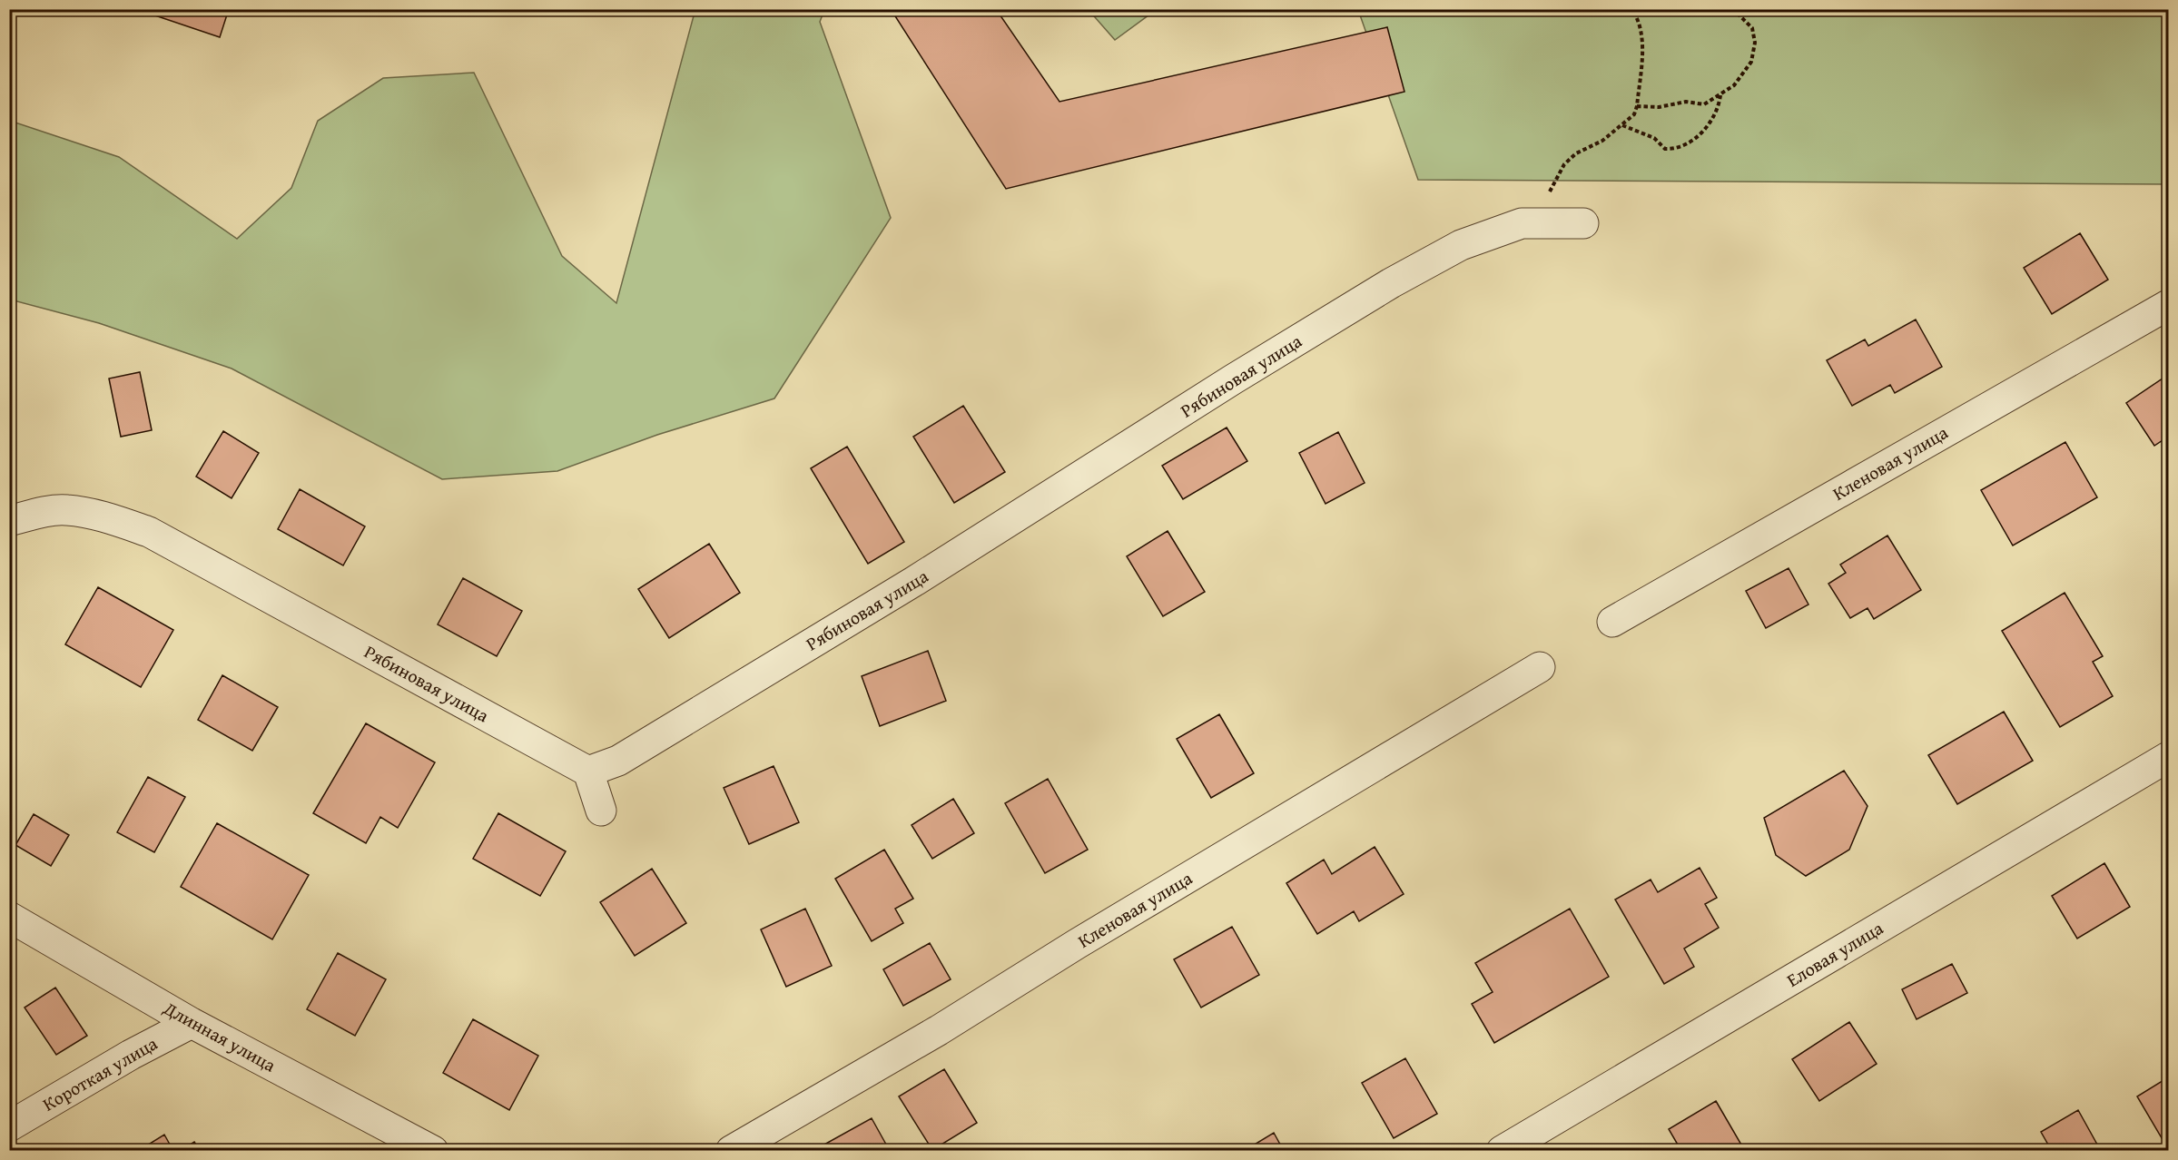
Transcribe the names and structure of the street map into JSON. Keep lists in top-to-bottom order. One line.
{"streets":{"street":["Рябиновая улица","Кленовая улица","Еловая улица","Длинная улица","Короткая улица"]},"crossings":[["Длинная улица","Короткая улица"]]}
